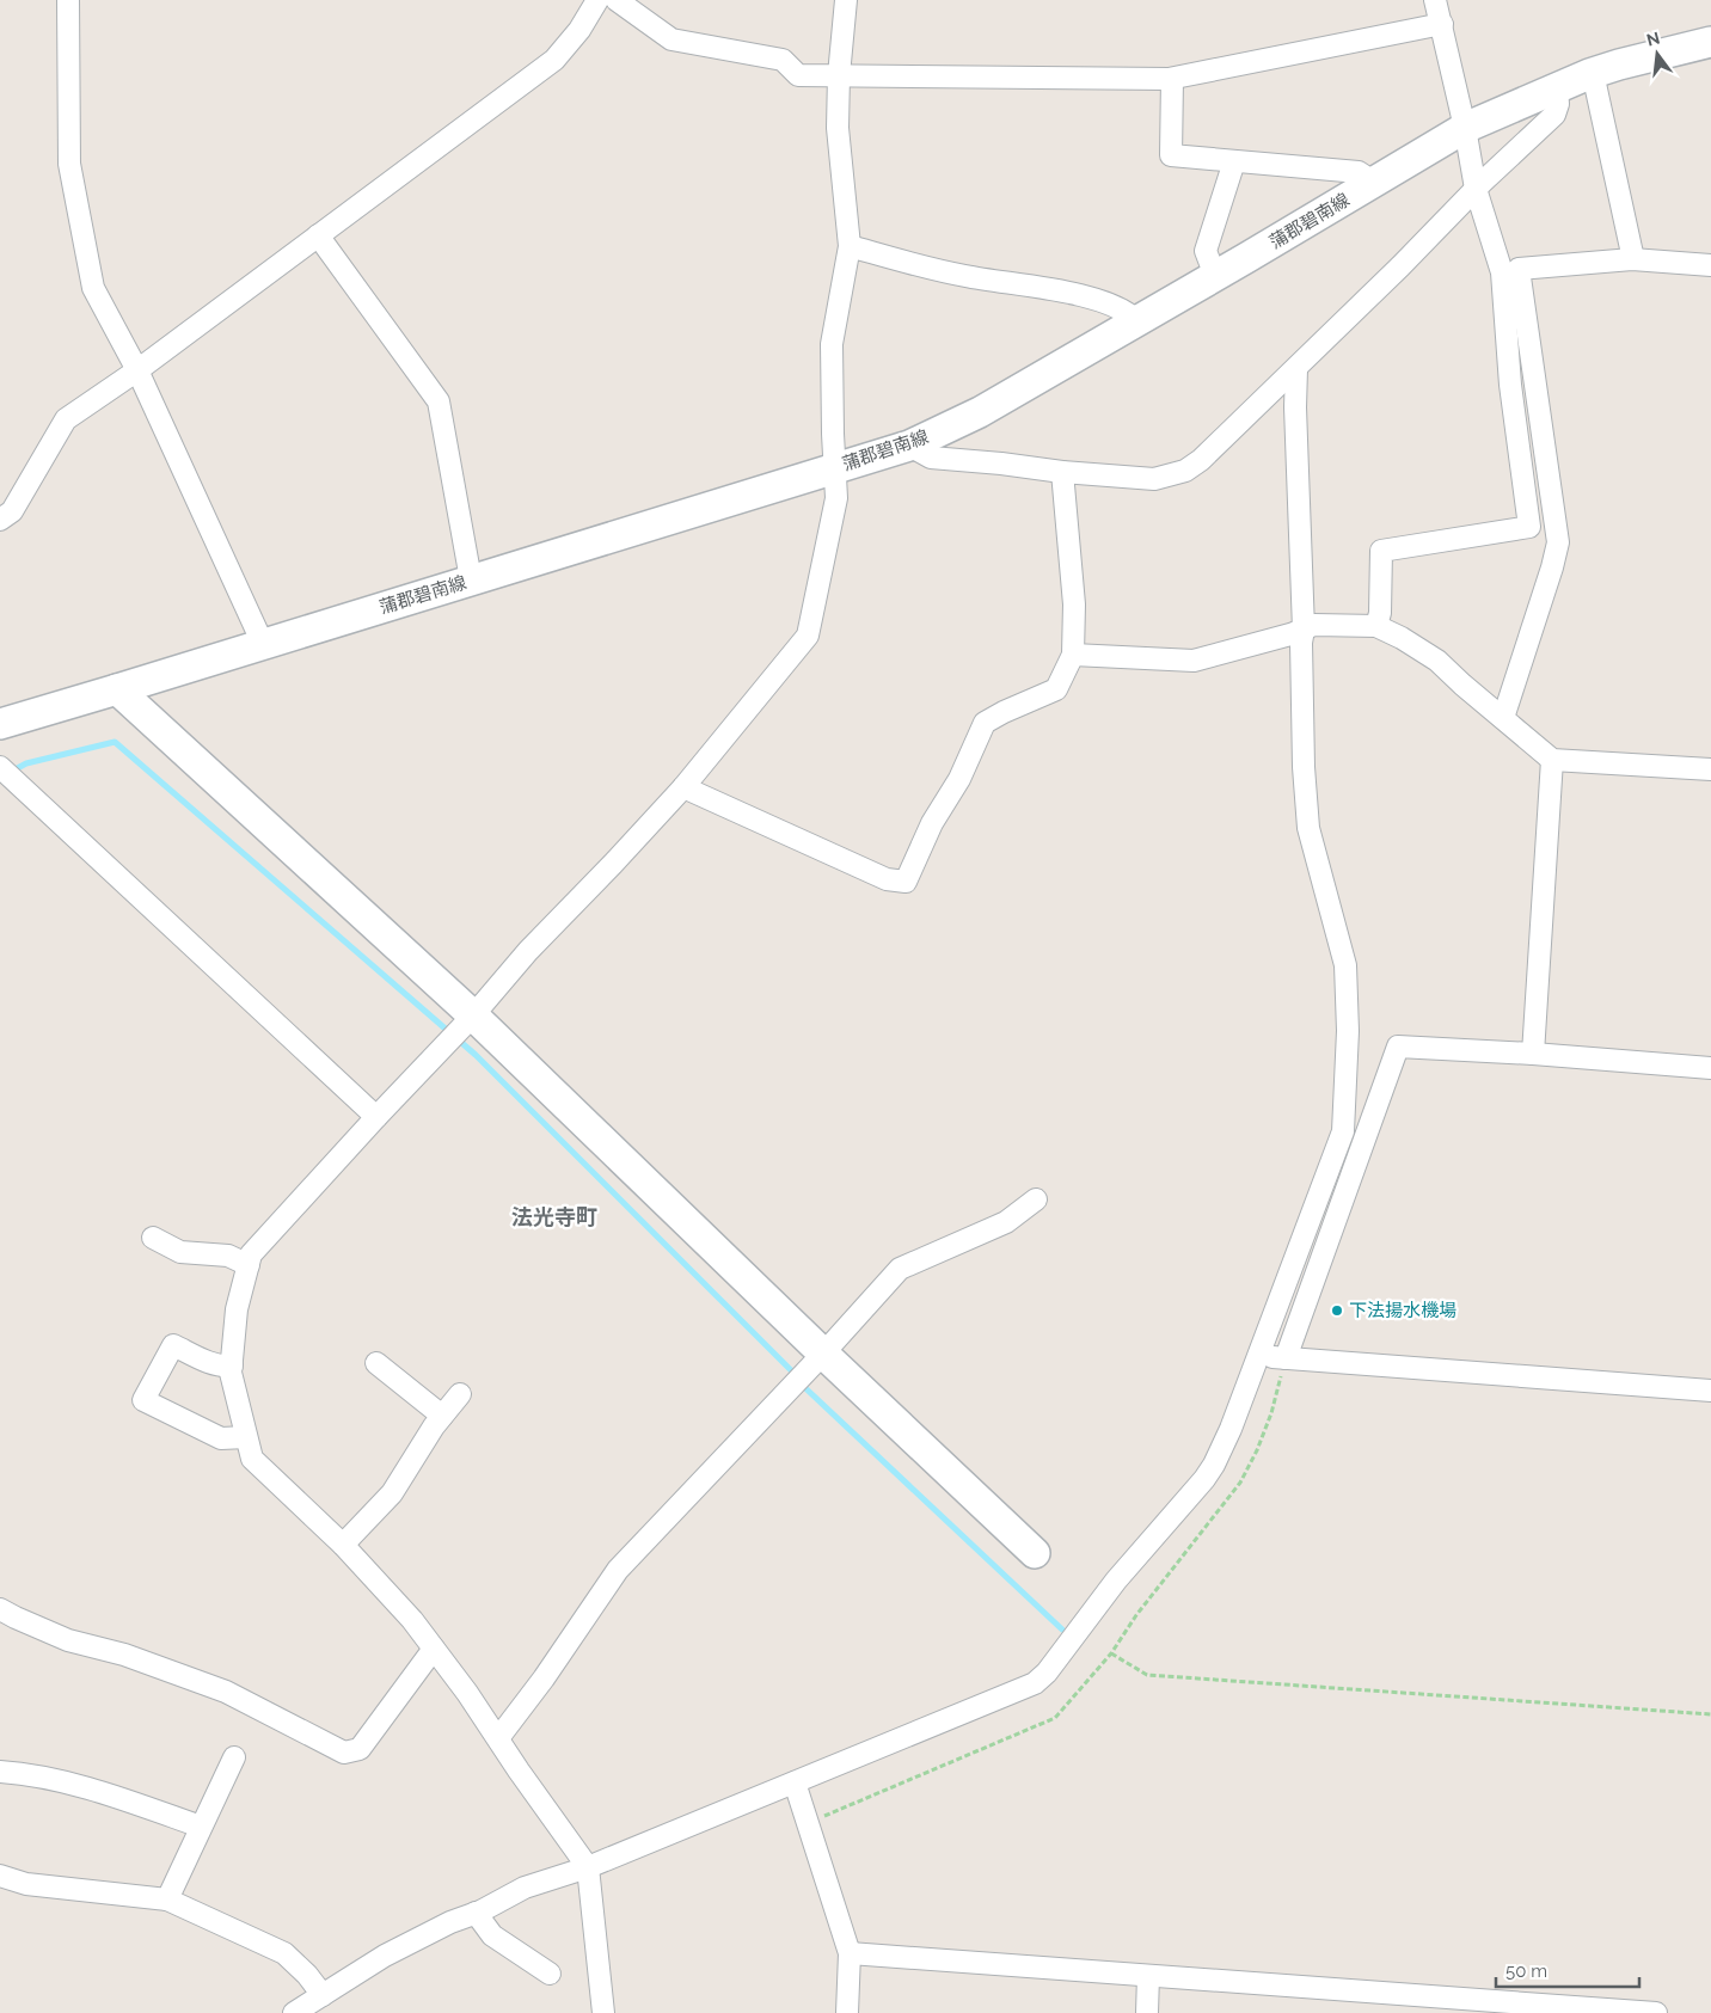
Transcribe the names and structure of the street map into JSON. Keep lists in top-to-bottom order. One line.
{"streets":{"main road":["蒲郡碧南線"]},"districts":["法光寺町"],"places":["下法揚水機場"],"scale_bar":"50 m","north":"top"}
